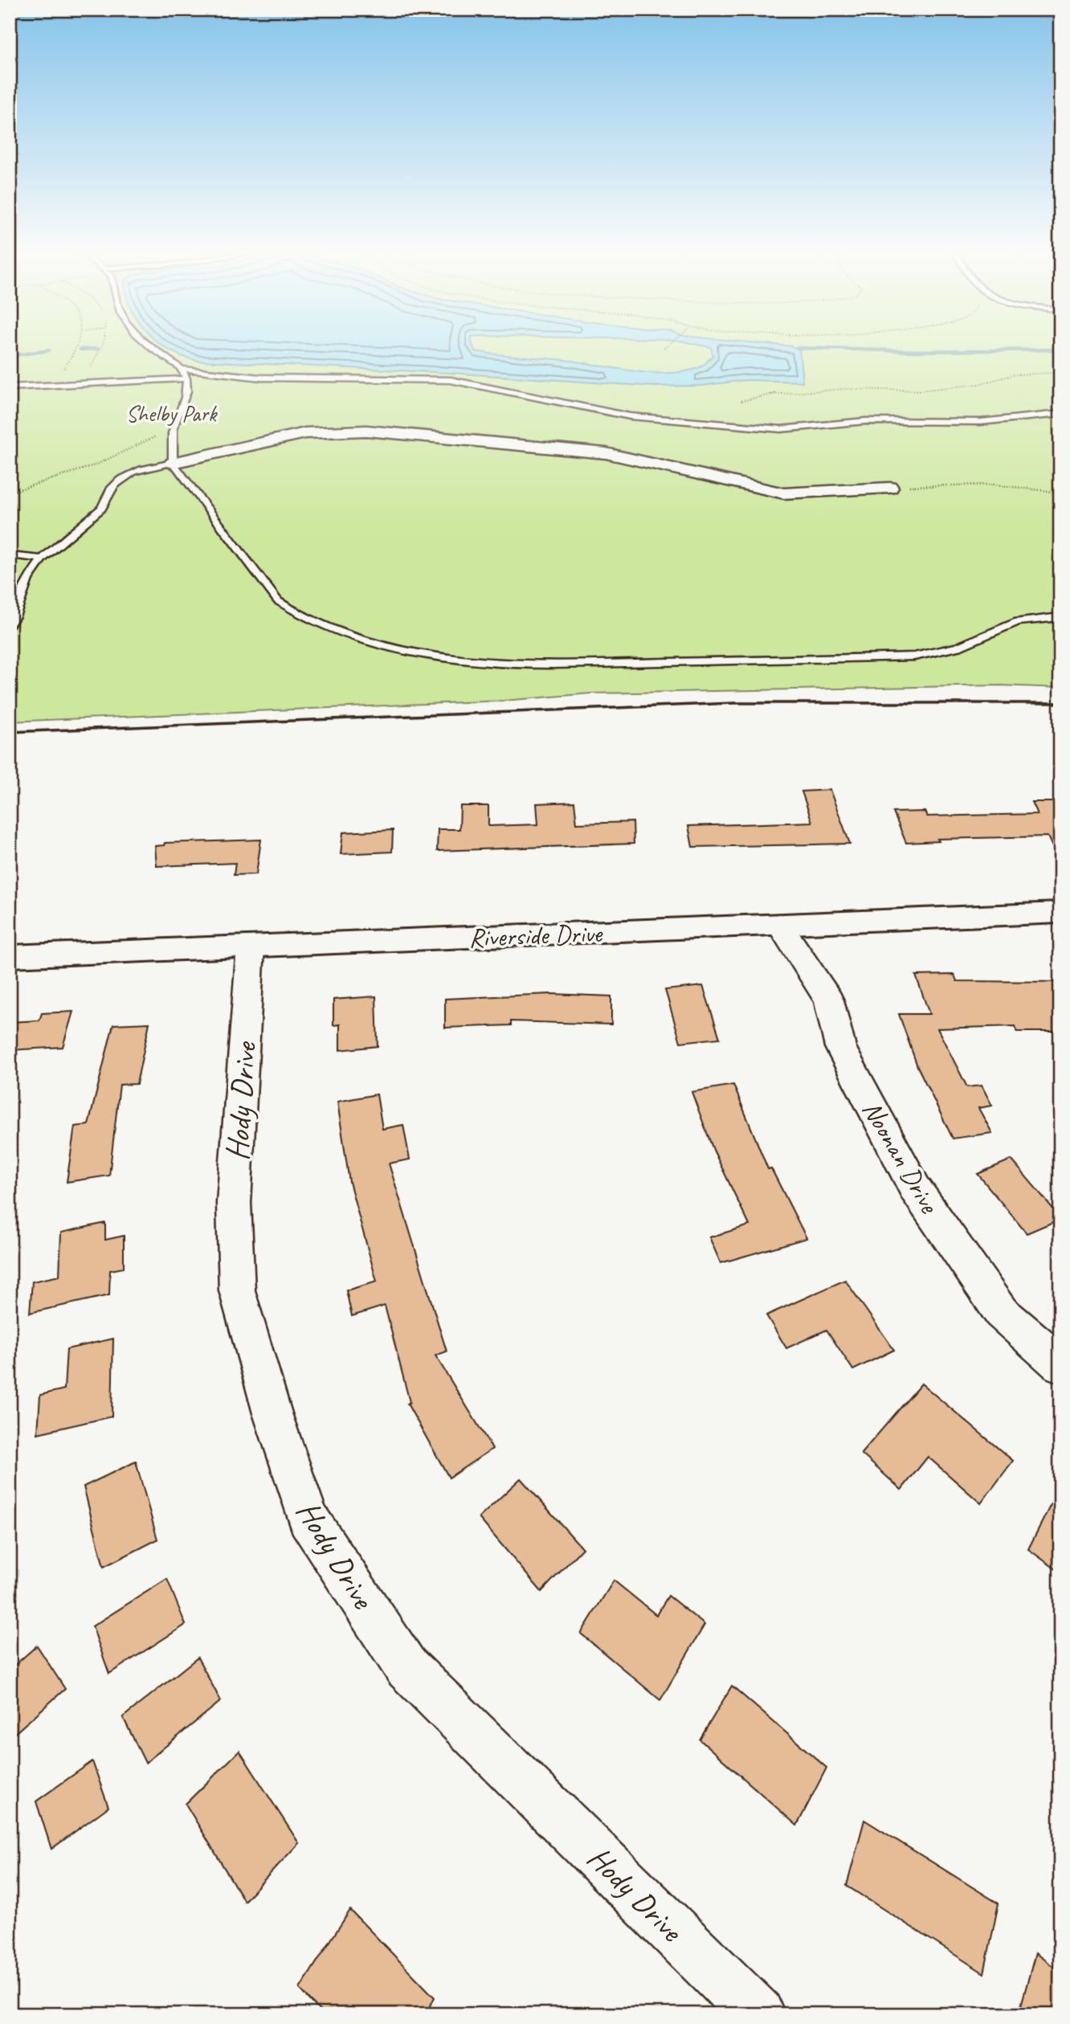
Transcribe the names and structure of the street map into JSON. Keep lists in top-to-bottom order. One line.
{"streets":{"street":["Riverside Drive","Hody Drive","Noonan Drive"]},"crossings":[["Riverside Drive","Hody Drive"],["Riverside Drive","Noonan Drive"]],"parks":["Shelby Park"]}
